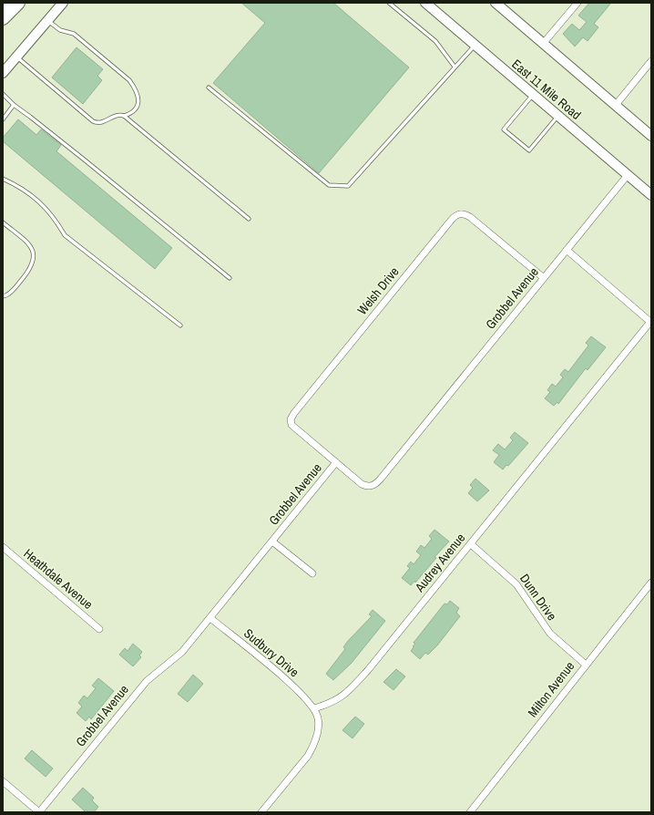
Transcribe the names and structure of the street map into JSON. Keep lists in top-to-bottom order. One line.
{"streets":{"main road":["East 11 Mile Road"],"street":["Welsh Drive","Grobbel Avenue","Audrey Avenue","Heathdale Avenue","Dunn Drive","Sudbury Drive","Milton Avenue"]},"crossings":[["East 11 Mile Road","Grobbel Avenue"],["Welsh Drive","Grobbel Avenue"],["Grobbel Avenue","Sudbury Drive"],["Audrey Avenue","Dunn Drive"],["Audrey Avenue","Sudbury Drive"],["Dunn Drive","Milton Avenue"]]}
